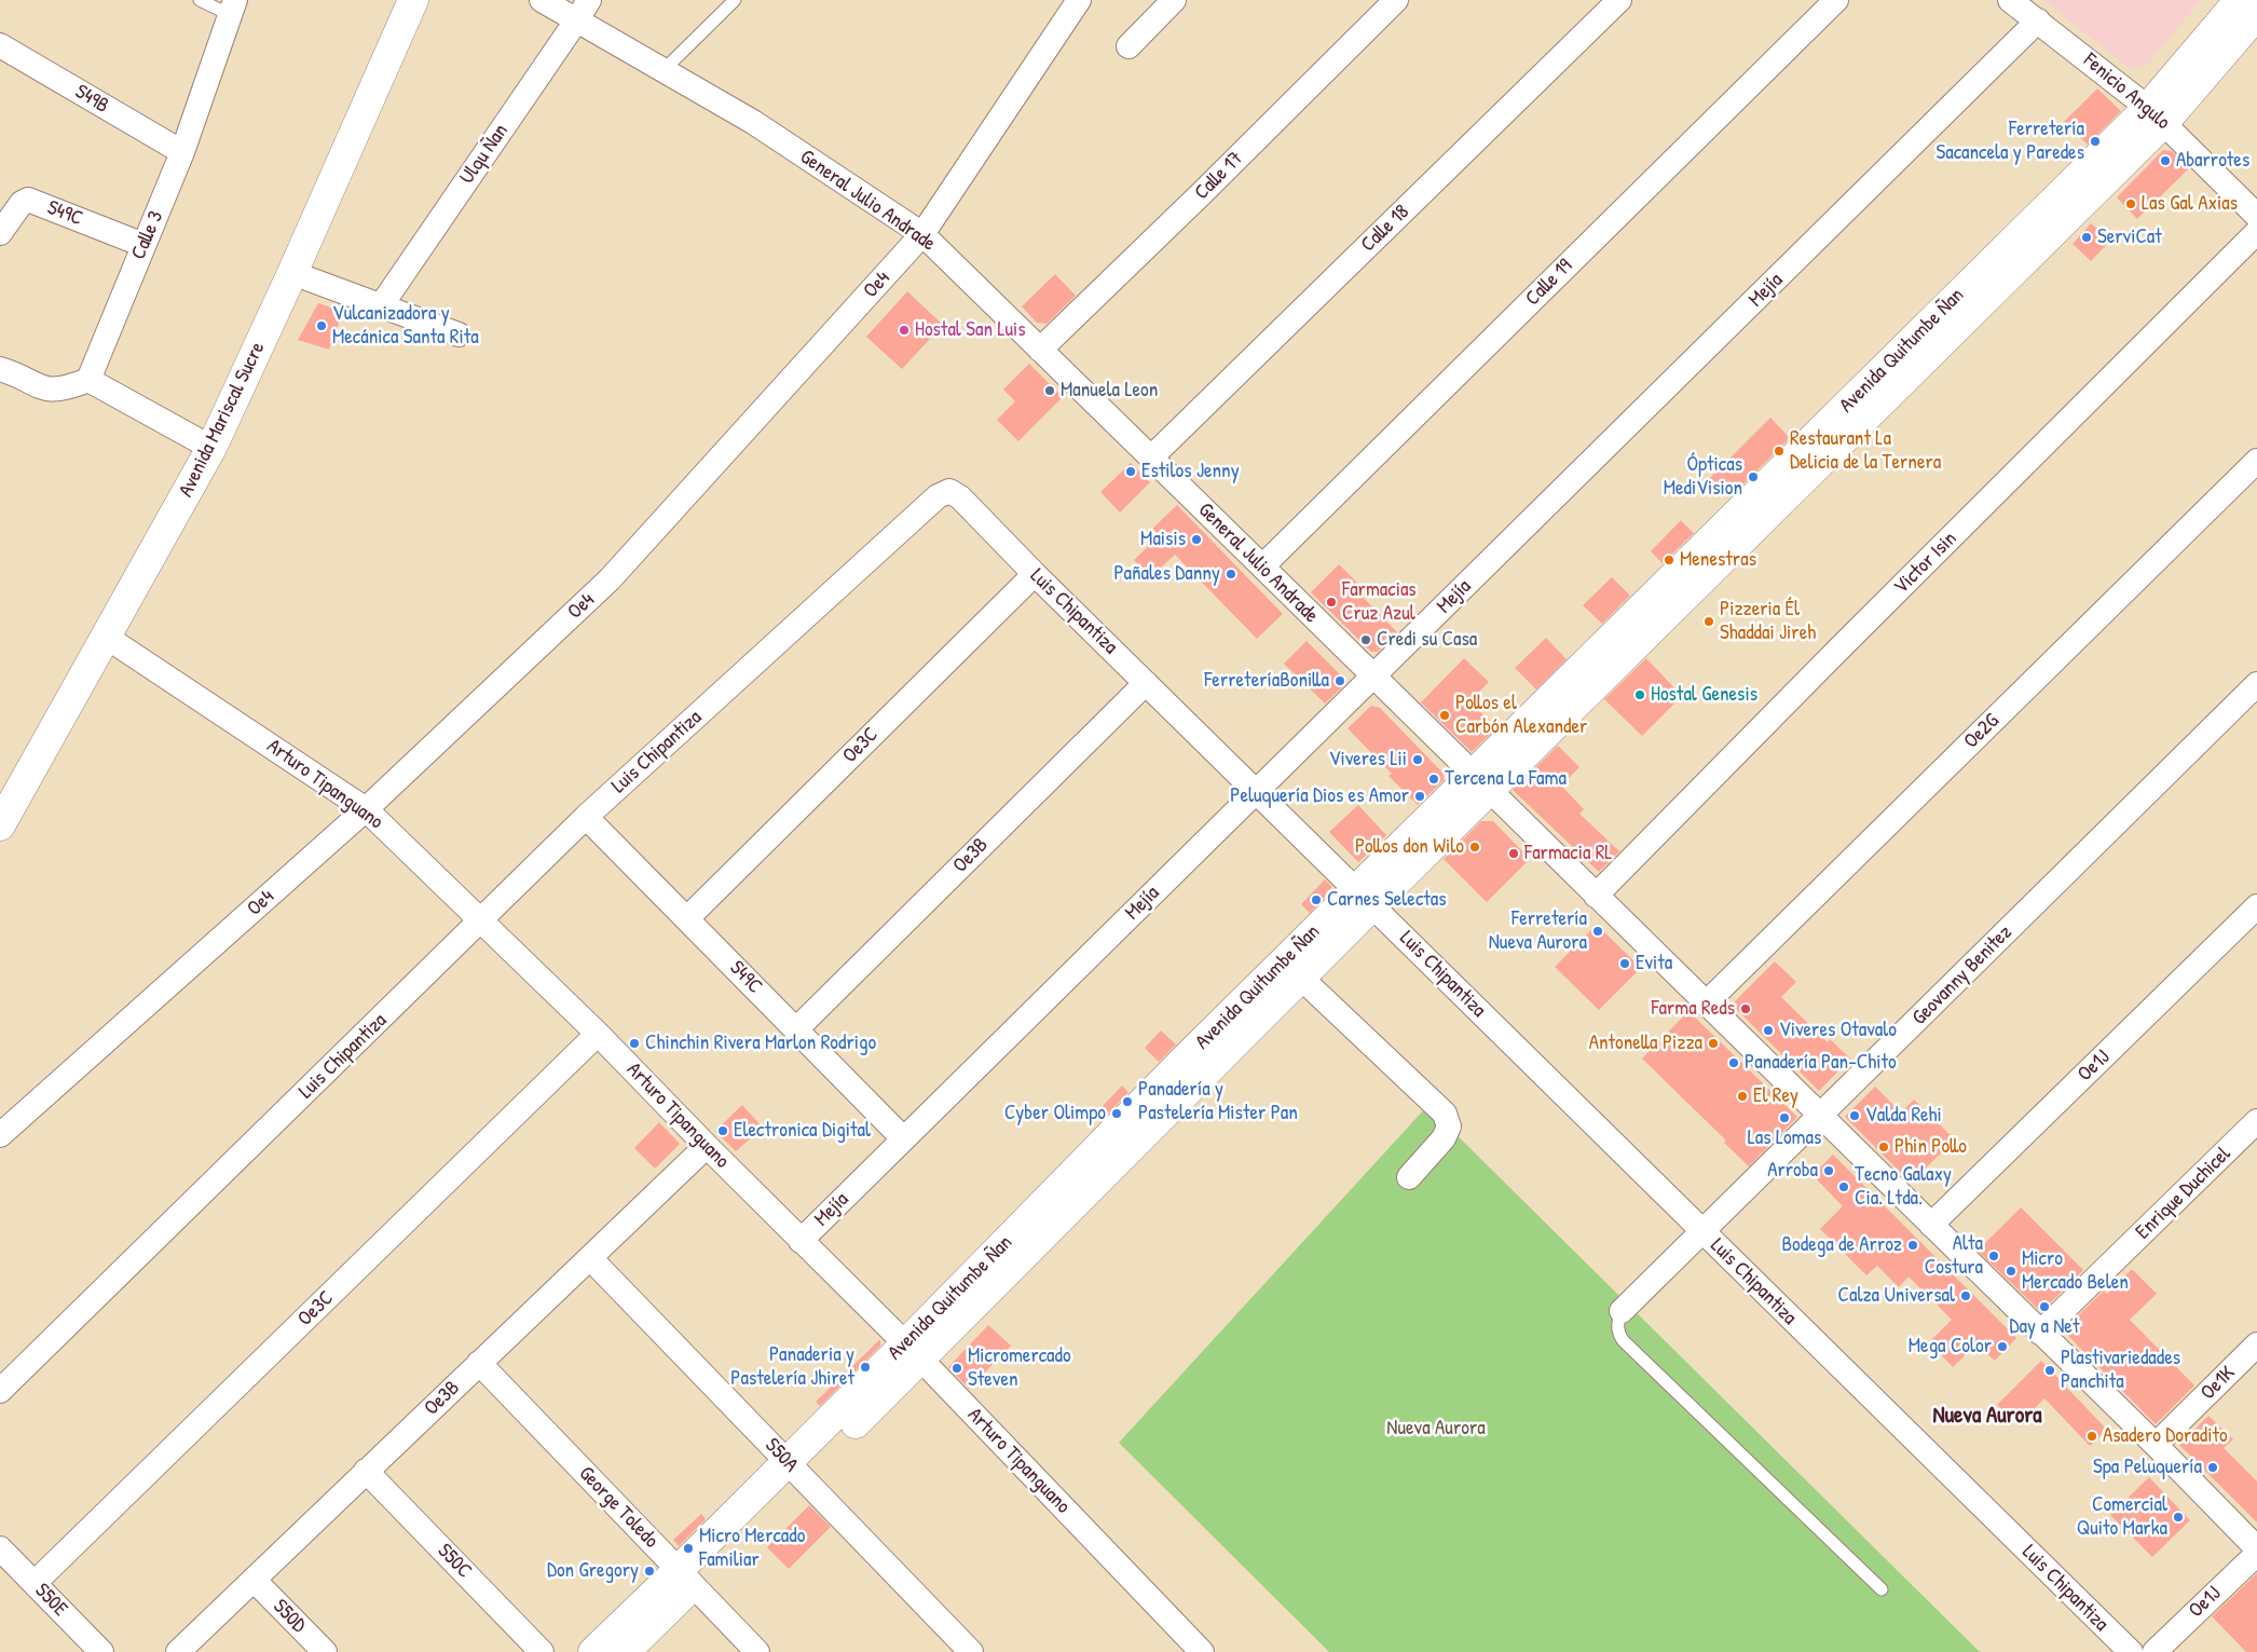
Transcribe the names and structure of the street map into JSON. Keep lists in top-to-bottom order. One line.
{"streets":{"street":["Fenicio Angulo","S49B","Ulqu Ñan","Calle 17","General Julio Andrade","S49C","Calle 18","Calle 3","Calle 19","Oe4","Mejía","Avenida Quitumbe Ñan","Avenida Mariscal Sucre","Victor Isin","Luis Chipantiza","Oe2G","Oe3C","Arturo Tipanguano","Oe3B","Geovanny Benitez","Oe1J","Enrique Duchicel","Oe1K","S50A","George Toledo","S50C","S50E","S50D"]},"crossings":[["Fenicio Angulo","Mejía"],["Fenicio Angulo","Avenida Quitumbe Ñan"],["S49B","Calle 3"],["Ulqu Ñan","General Julio Andrade"],["Calle 17","General Julio Andrade"],["General Julio Andrade","Calle 18"],["General Julio Andrade","Calle 19"],["General Julio Andrade","Oe4"],["General Julio Andrade","Mejía"],["General Julio Andrade","Avenida Quitumbe Ñan"],["General Julio Andrade","Victor Isin"],["General Julio Andrade","Oe2G"],["General Julio Andrade","Geovanny Benitez"],["General Julio Andrade","Oe1J"],["General Julio Andrade","Enrique Duchicel"],["General Julio Andrade","Oe1K"],["S49C","Calle 3"],["S49C","Mejía"],["S49C","Luis Chipantiza"],["S49C","Oe3C"],["S49C","Oe3B"],["Oe4","Arturo Tipanguano"],["Mejía","Luis Chipantiza"],["Mejía","Arturo Tipanguano"],["Avenida Quitumbe Ñan","Luis Chipantiza"],["Avenida Quitumbe Ñan","Arturo Tipanguano"],["Avenida Quitumbe Ñan","S50A"],["Avenida Quitumbe Ñan","George Toledo"],["Avenida Mariscal Sucre","Arturo Tipanguano"],["Luis Chipantiza","Oe3C"],["Luis Chipantiza","Arturo Tipanguano"],["Luis Chipantiza","Oe3B"],["Luis Chipantiza","Geovanny Benitez"],["Oe3C","Arturo Tipanguano"],["Oe3C","S50E"],["Arturo Tipanguano","Oe3B"],["Oe3B","S50A"],["Oe3B","George Toledo"],["Oe3B","S50C"],["Oe3B","S50D"]],"districts":["Nueva Aurora"],"parks":["Nueva Aurora"],"places":["Ferretería Sacancela y Paredes","Abarrotes","Las Gal Axias","ServiCat","Vulcanizadora y Mecánica Santa Rita","Hostal San Luis","Manuela Leon","Restaurant La Delicia de la Ternera","Estilos Jenny","Ópticas MediVision","Maisis","Menestras","Pañales Danny","Farmacias Cruz Azul","Pizzeria Él Shaddai Jireh","Credi su Casa","FerreteríaBonilla","Hostal Genesis","Pollos el Carbón Alexander","Viveres Lii","Tercena La Fama","Peluquería Dios es Amor","Pollos don Wilo","Farmacia RL","Carnes Selectas","Ferretería Nueva Aurora","Evita","Farma Reds","Viveres Otavalo","Chinchin Rivera Marlon Rodrigo","Antonella Pizza","Panadería Pan-Chito","El Rey","Panadería y Pastelería Mister Pan","Cyber Olimpo","Valda Rehi","Las Lomas","Electronica Digital","Phin Pollo","Arroba","Tecno Galaxy Cia. Ltda.","Bodega de Arroz","Alta Costura","Micro Mercado Belen","Calza Universal","Day a Net","Mega Color","Panaderia y Pastelería Jhiret","Micromercado Steven","Plastivariedades Panchita","Asadero Doradito","Spa Peluquería","Comercial Quito Marka","Micro Mercado Familiar","Don Gregory"]}
